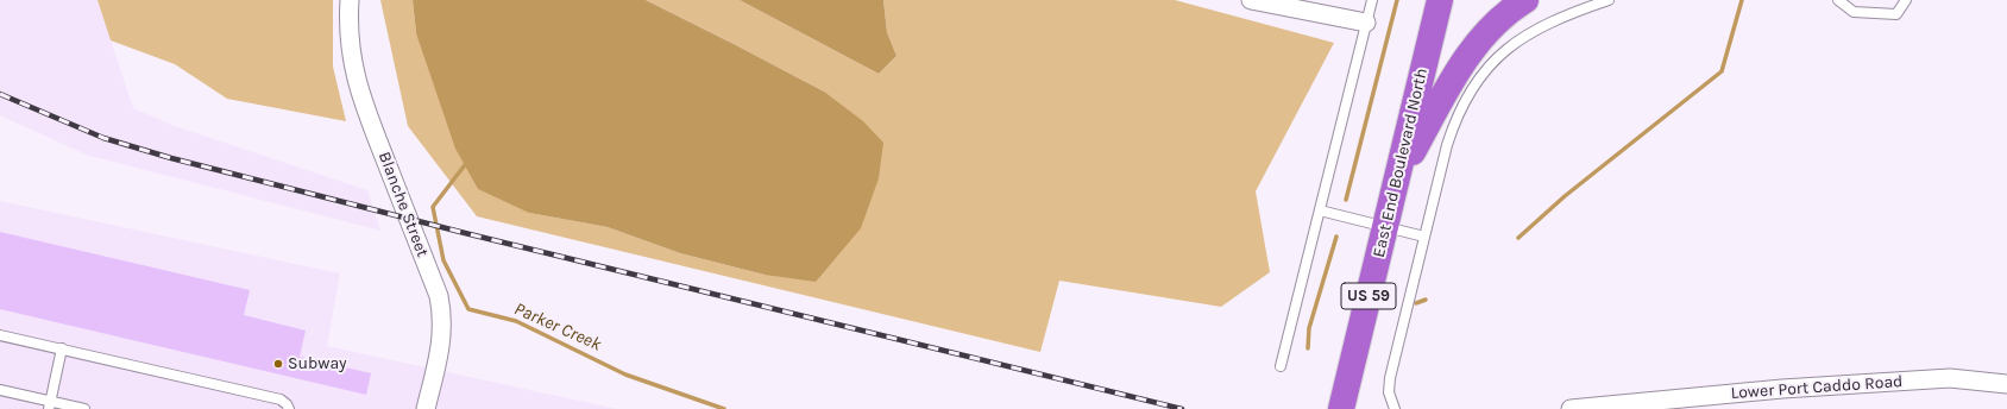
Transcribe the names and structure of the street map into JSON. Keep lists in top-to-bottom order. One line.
{"streets":{"highway":["East End Boulevard North","US 59"],"street":["Blanche Street","Lower Port Caddo Road"]},"water":["Parker Creek"],"places":["Subway"]}
